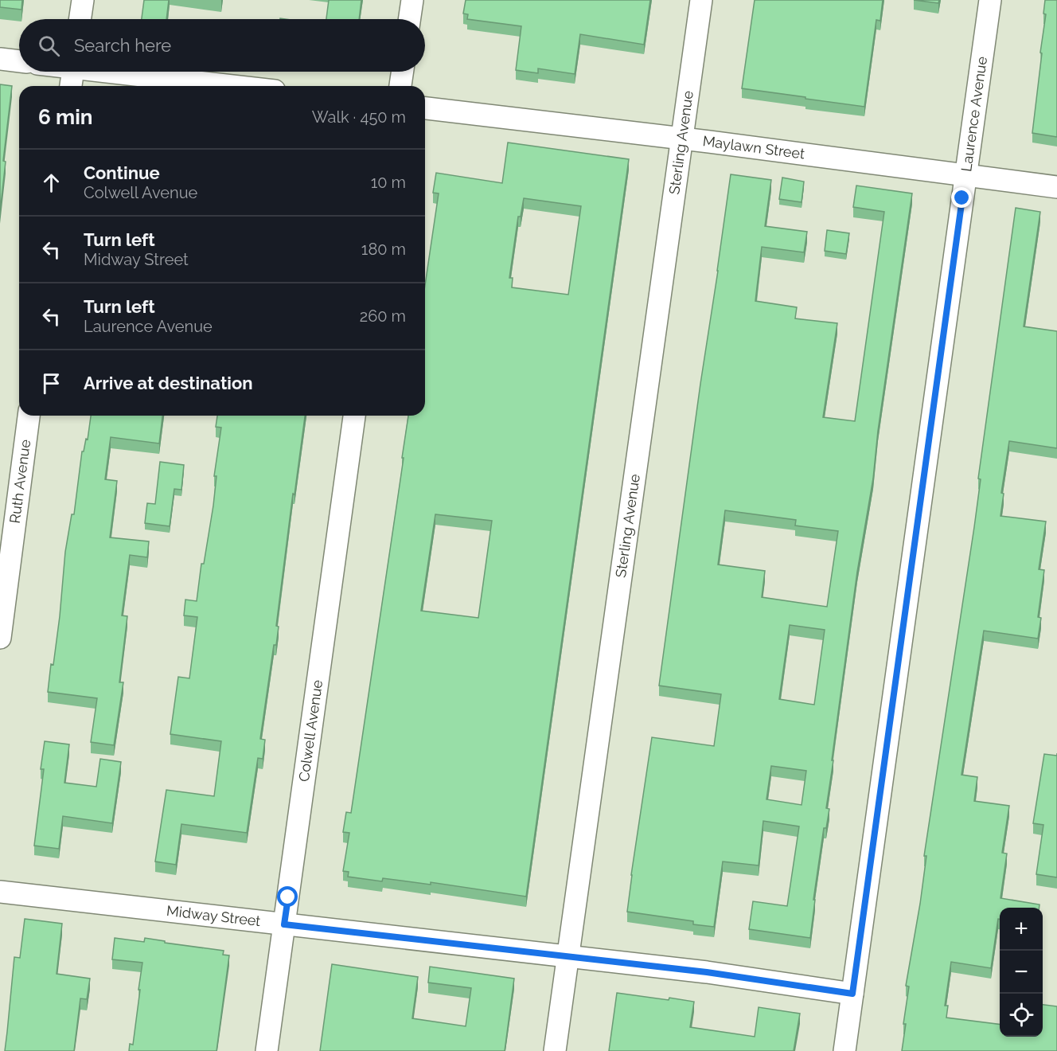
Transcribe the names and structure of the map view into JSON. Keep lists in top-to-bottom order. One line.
{"streets":{"street":["Laurence Avenue","Sterling Avenue","Maylawn Street","Ruth Avenue","Colwell Avenue","Midway Street"]},"crossings":[["Laurence Avenue","Maylawn Street"],["Laurence Avenue","Midway Street"],["Sterling Avenue","Maylawn Street"],["Sterling Avenue","Midway Street"],["Colwell Avenue","Midway Street"]],"page":{"search":"Search here","heading":["6 min","Walk · 450 m"],"list":[["Continue","Colwell Avenue","10 m"],["Turn left","Midway Street","180 m"],["Turn left","Laurence Avenue","260 m"],"Arrive at destination"],"map_buttons":["+","−"]}}
